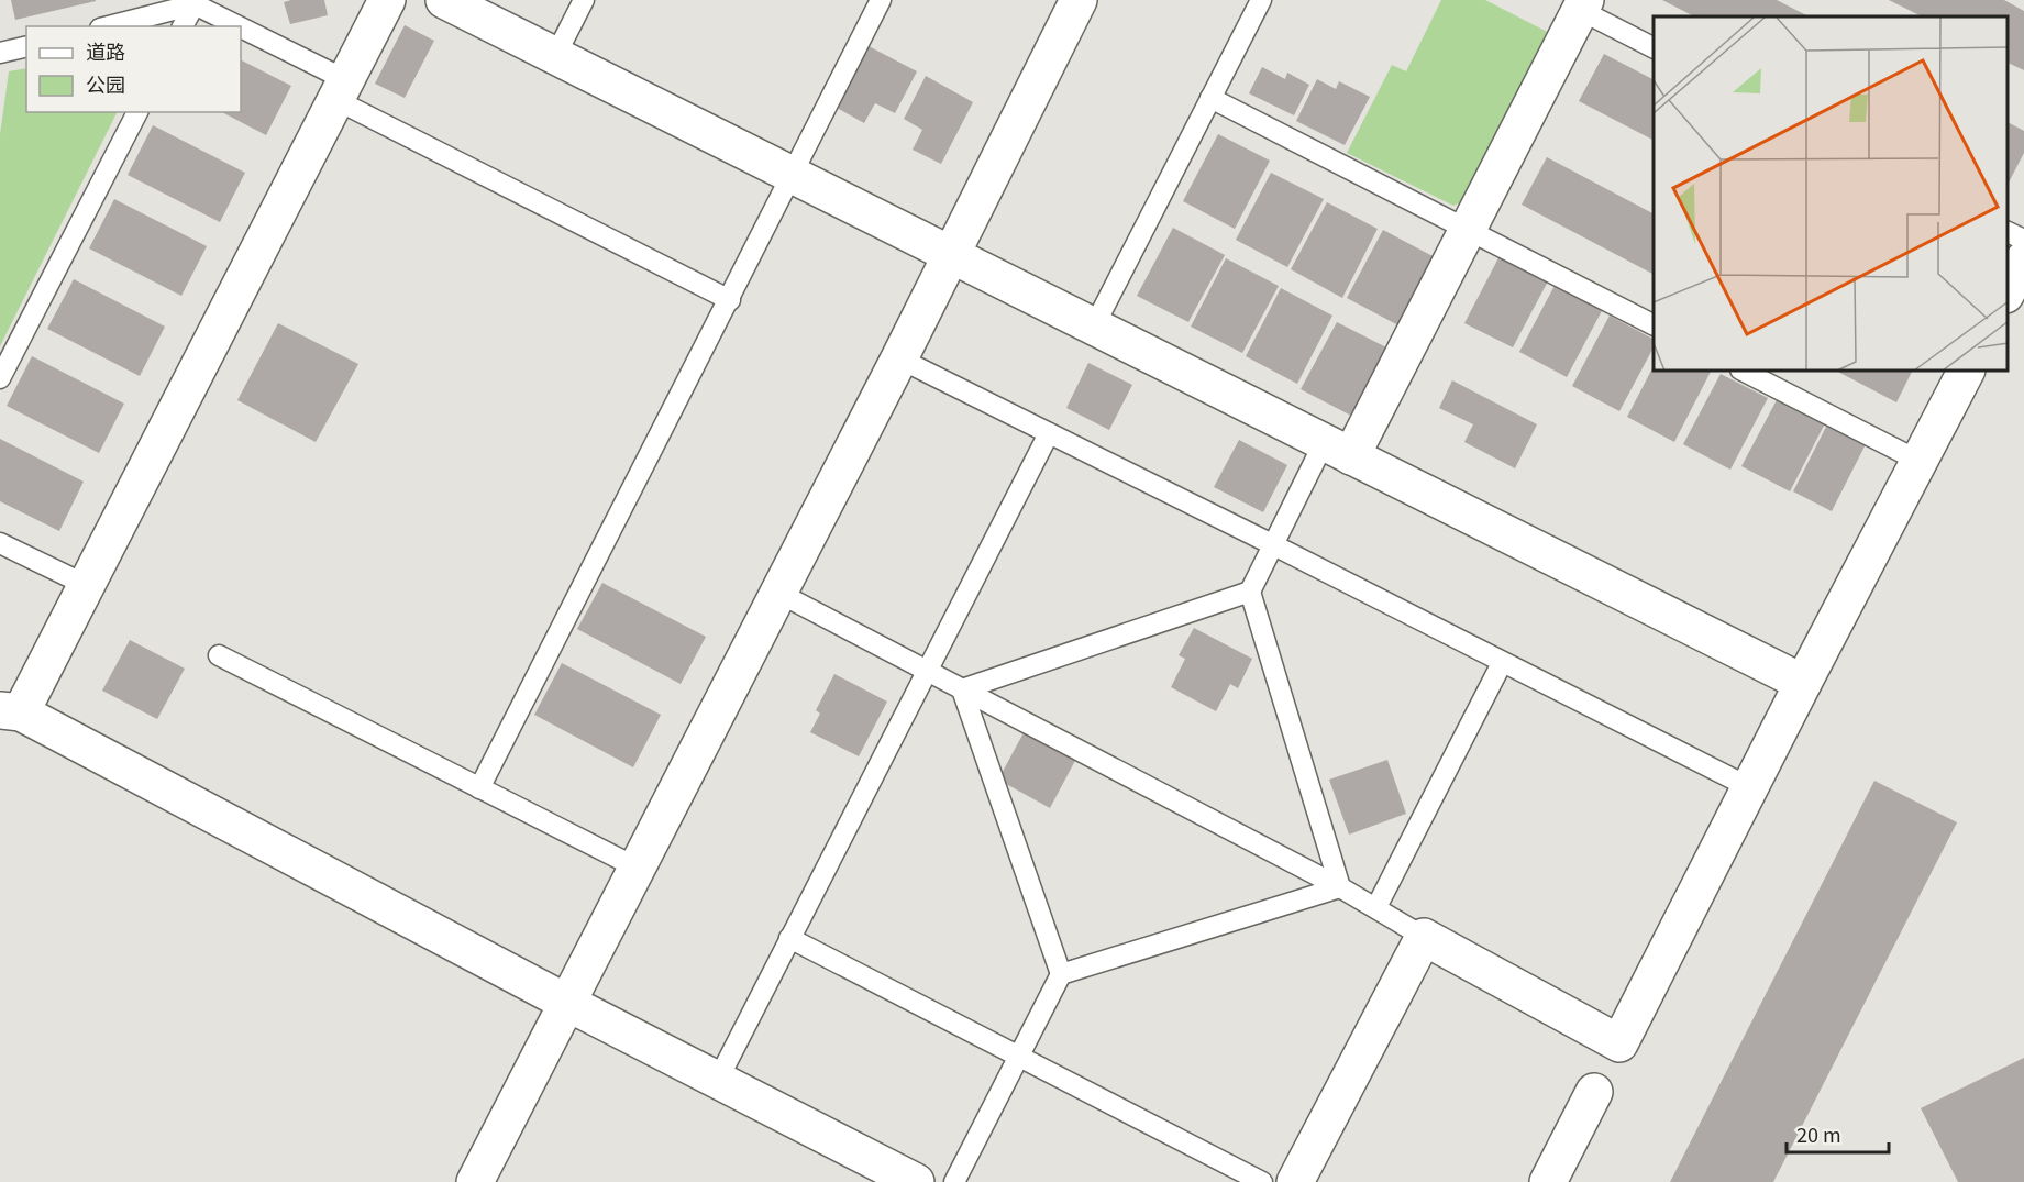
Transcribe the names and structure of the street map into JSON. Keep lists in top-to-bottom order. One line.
{"legend":["道路","公园"],"scale_bar":"20 m"}
